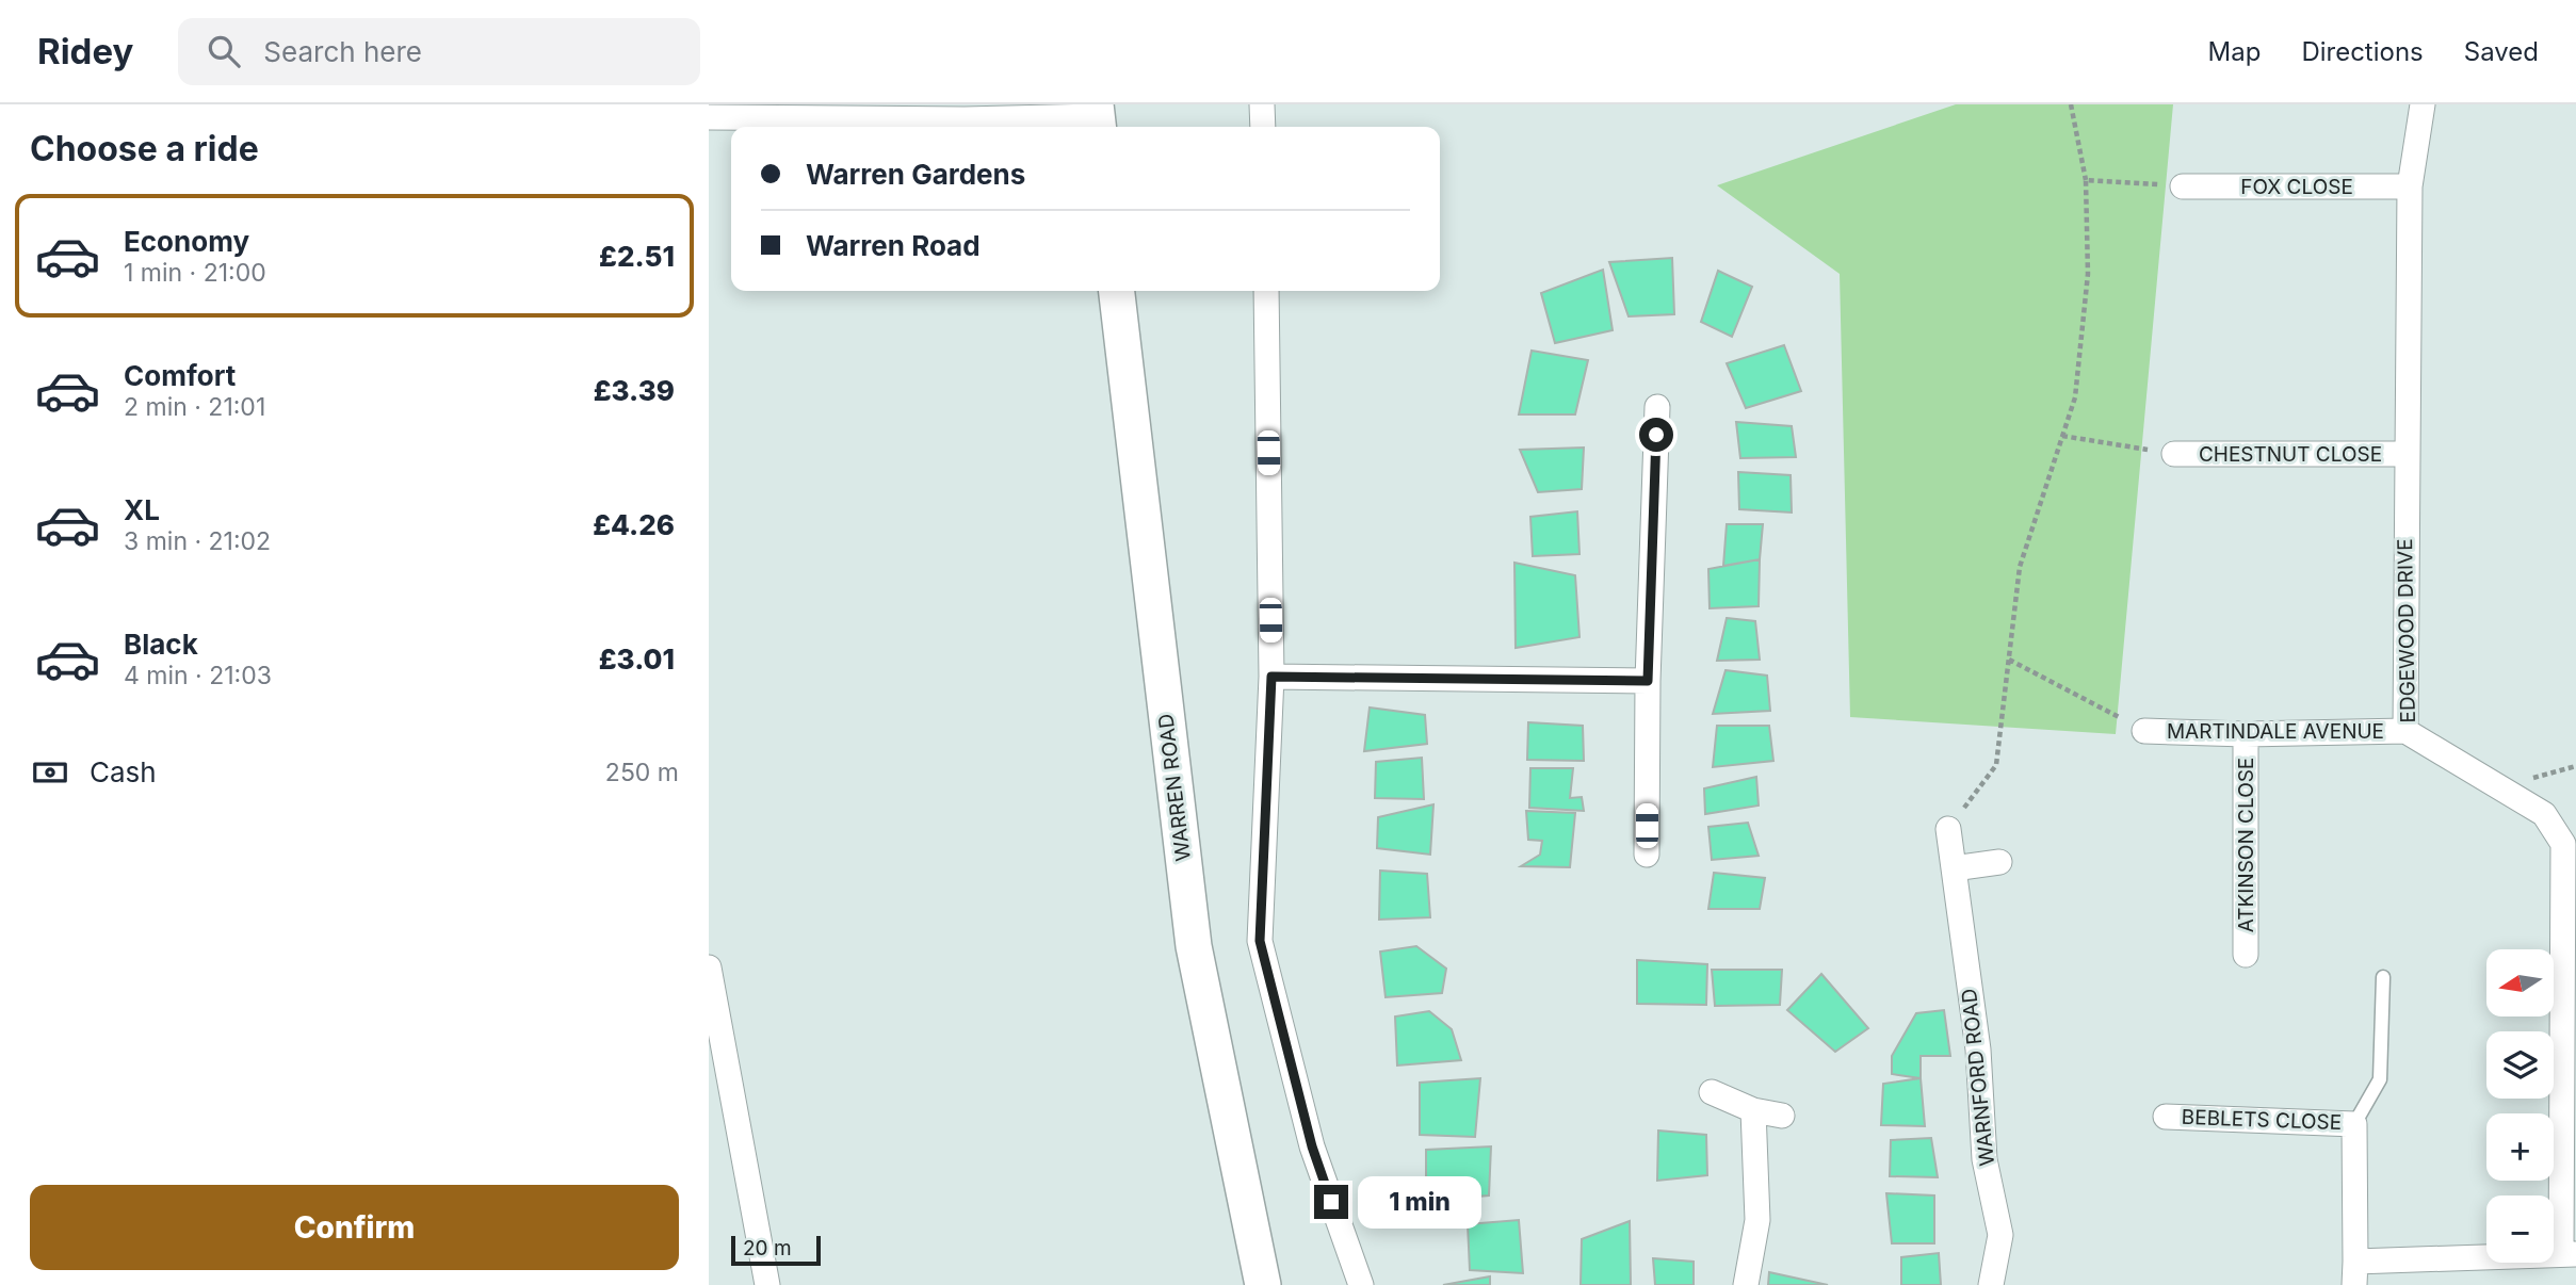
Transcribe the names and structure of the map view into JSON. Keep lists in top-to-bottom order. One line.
{"streets":{"street":["FOX CLOSE","CHESTNUT CLOSE","EDGEWOOD DRIVE","MARTINDALE AVENUE","WARREN ROAD","ATKINSON CLOSE","WARNFORD ROAD","BEBLETS CLOSE"]},"crossings":[["FOX CLOSE","EDGEWOOD DRIVE"],["CHESTNUT CLOSE","EDGEWOOD DRIVE"],["EDGEWOOD DRIVE","MARTINDALE AVENUE"],["MARTINDALE AVENUE","ATKINSON CLOSE"]],"scale_bar":"20 m","north":"left","page":{"header":"Ridey","search":"Search here","nav":["Map","Directions","Saved"],"heading":"Choose a ride","banner":["Warren Gardens","Warren Road"],"list":[{"name":"Economy","note":"1 min · 21:00","value":"£2.51"},{"name":"Comfort","note":"2 min · 21:01","value":"£3.39"},{"name":"XL","note":"3 min · 21:02","value":"£4.26"},{"name":"Black","note":"4 min · 21:03","value":"£3.01"}],"pay":["Cash","250 m"],"map_buttons":["+","−"],"buttons":"Confirm","bubble":"1 min","scale":"20 m"}}
